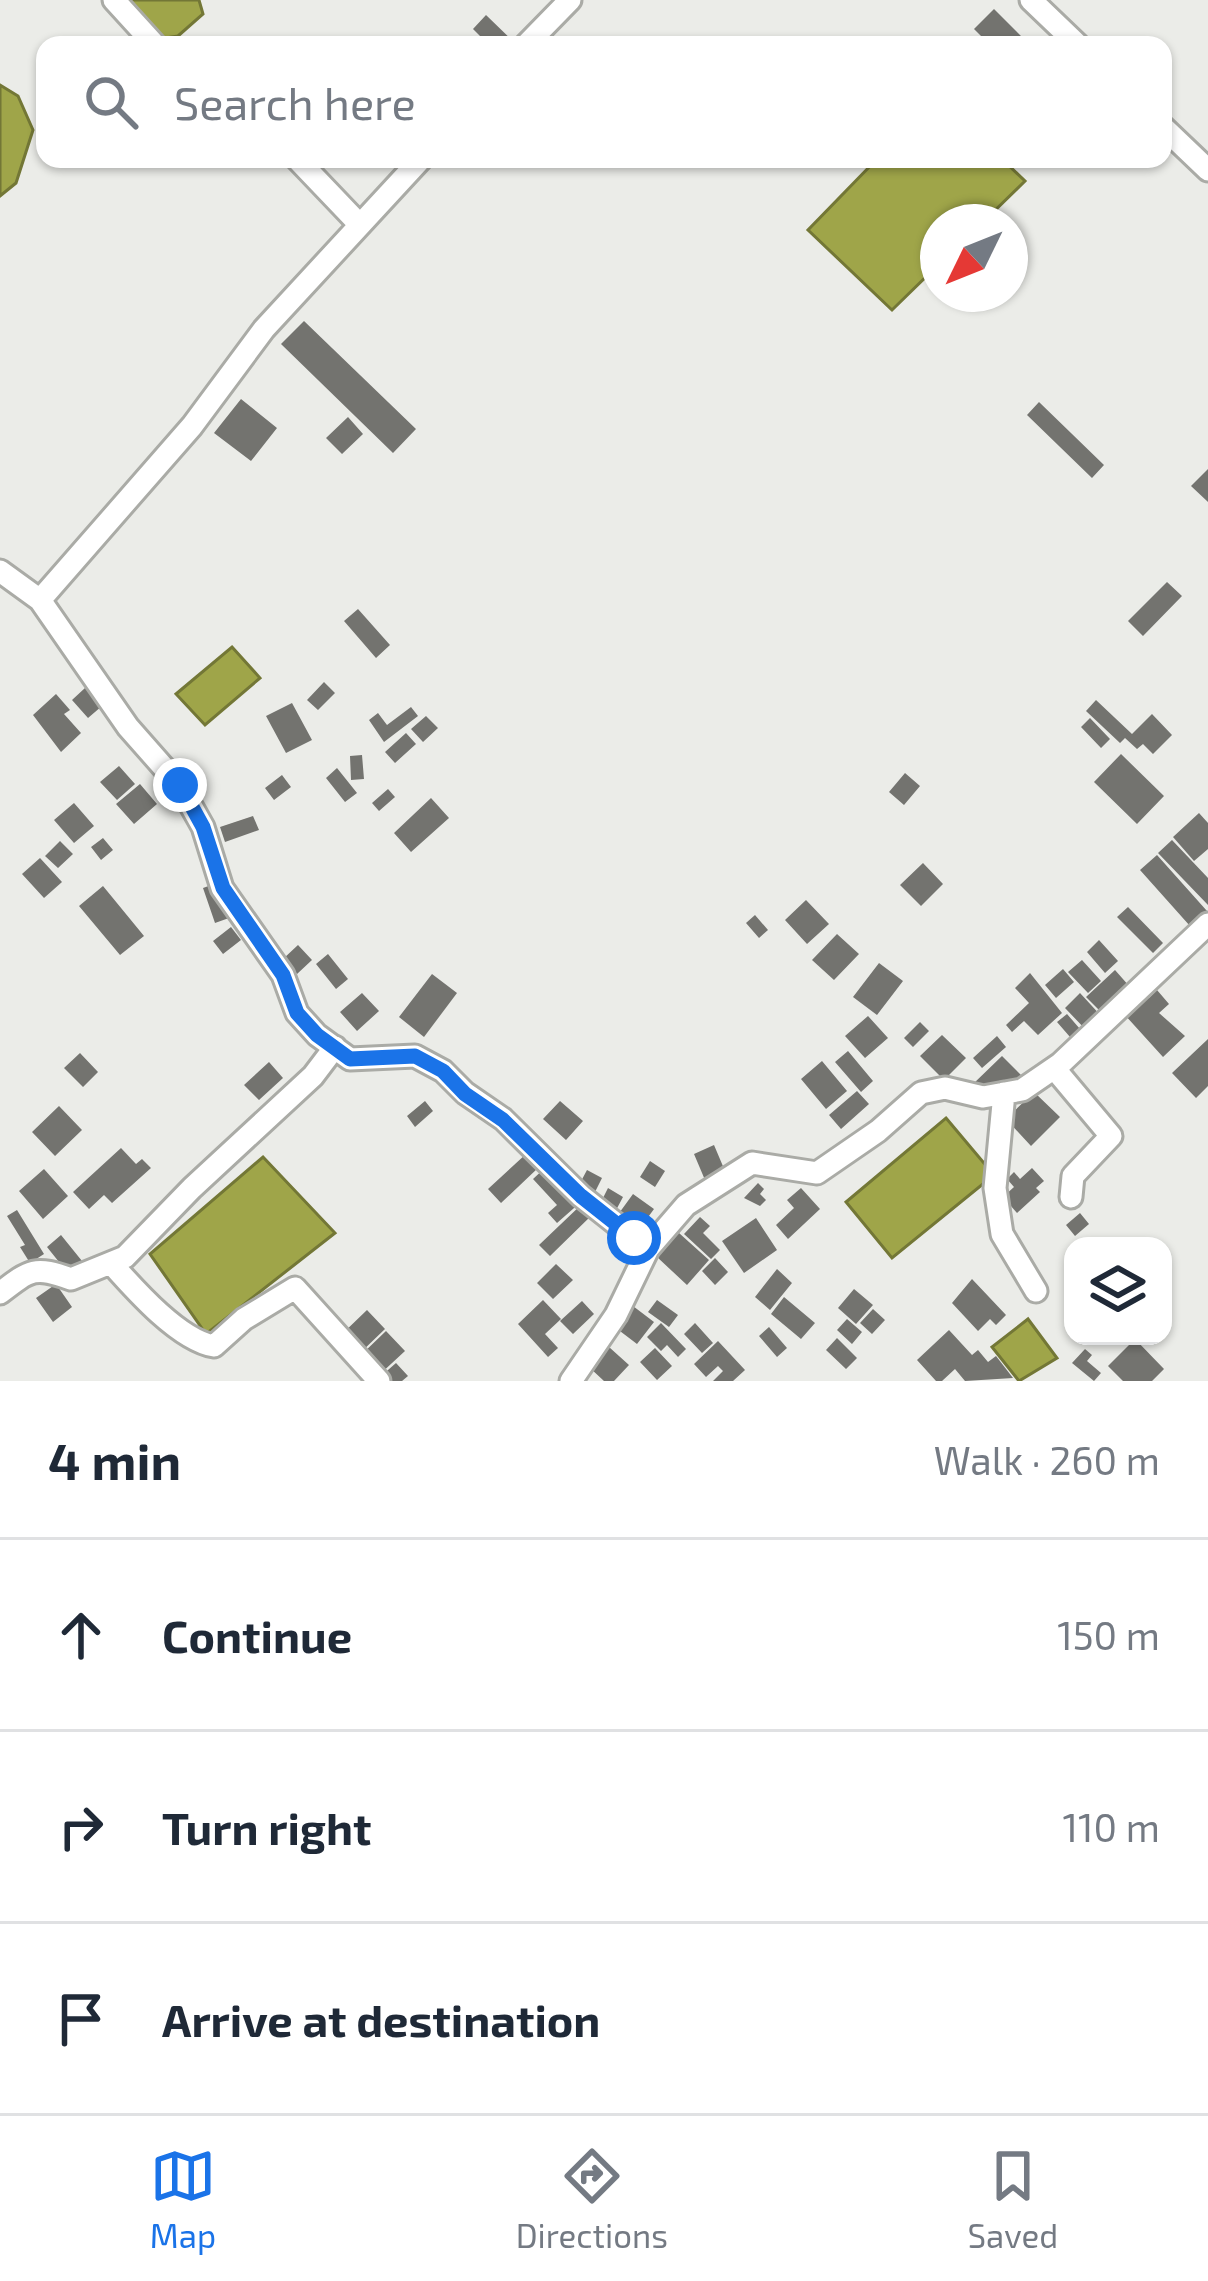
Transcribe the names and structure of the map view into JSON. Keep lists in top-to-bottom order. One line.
{"north":"bottom left","page":{"search":"Search here","heading":["4 min","Walk · 260 m"],"list":[["Continue","150 m"],["Turn right","110 m"],"Arrive at destination"],"nav":["Map","Directions","Saved"]}}
